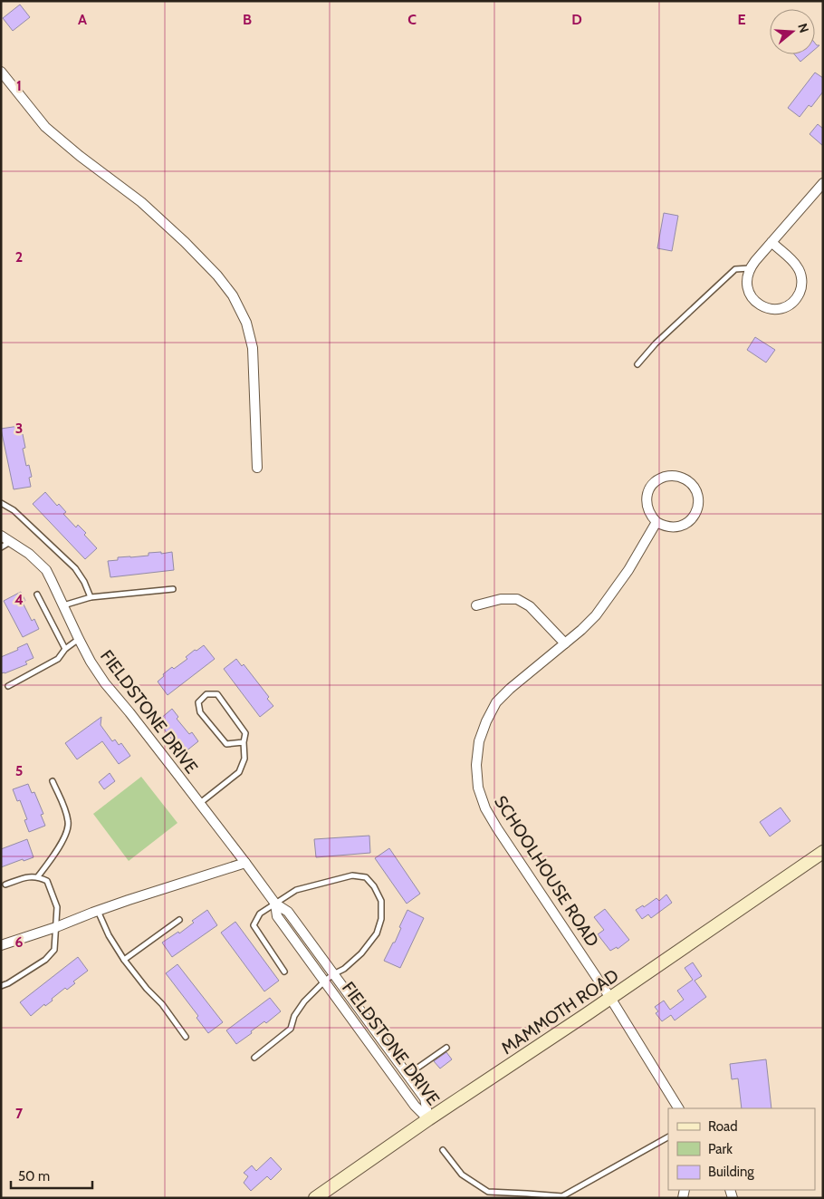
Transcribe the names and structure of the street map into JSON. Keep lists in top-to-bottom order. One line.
{"streets":{"main road":["MAMMOTH ROAD"],"street":["FIELDSTONE DRIVE","SCHOOLHOUSE ROAD"]},"crossings":[["FIELDSTONE DRIVE","MAMMOTH ROAD"],["SCHOOLHOUSE ROAD","MAMMOTH ROAD"]],"legend":["Road","Park","Building"],"scale_bar":"50 m","north":"right","grid":{"columns":["A","B","C","D","E"],"rows":["1","2","3","4","5","6","7"]}}
